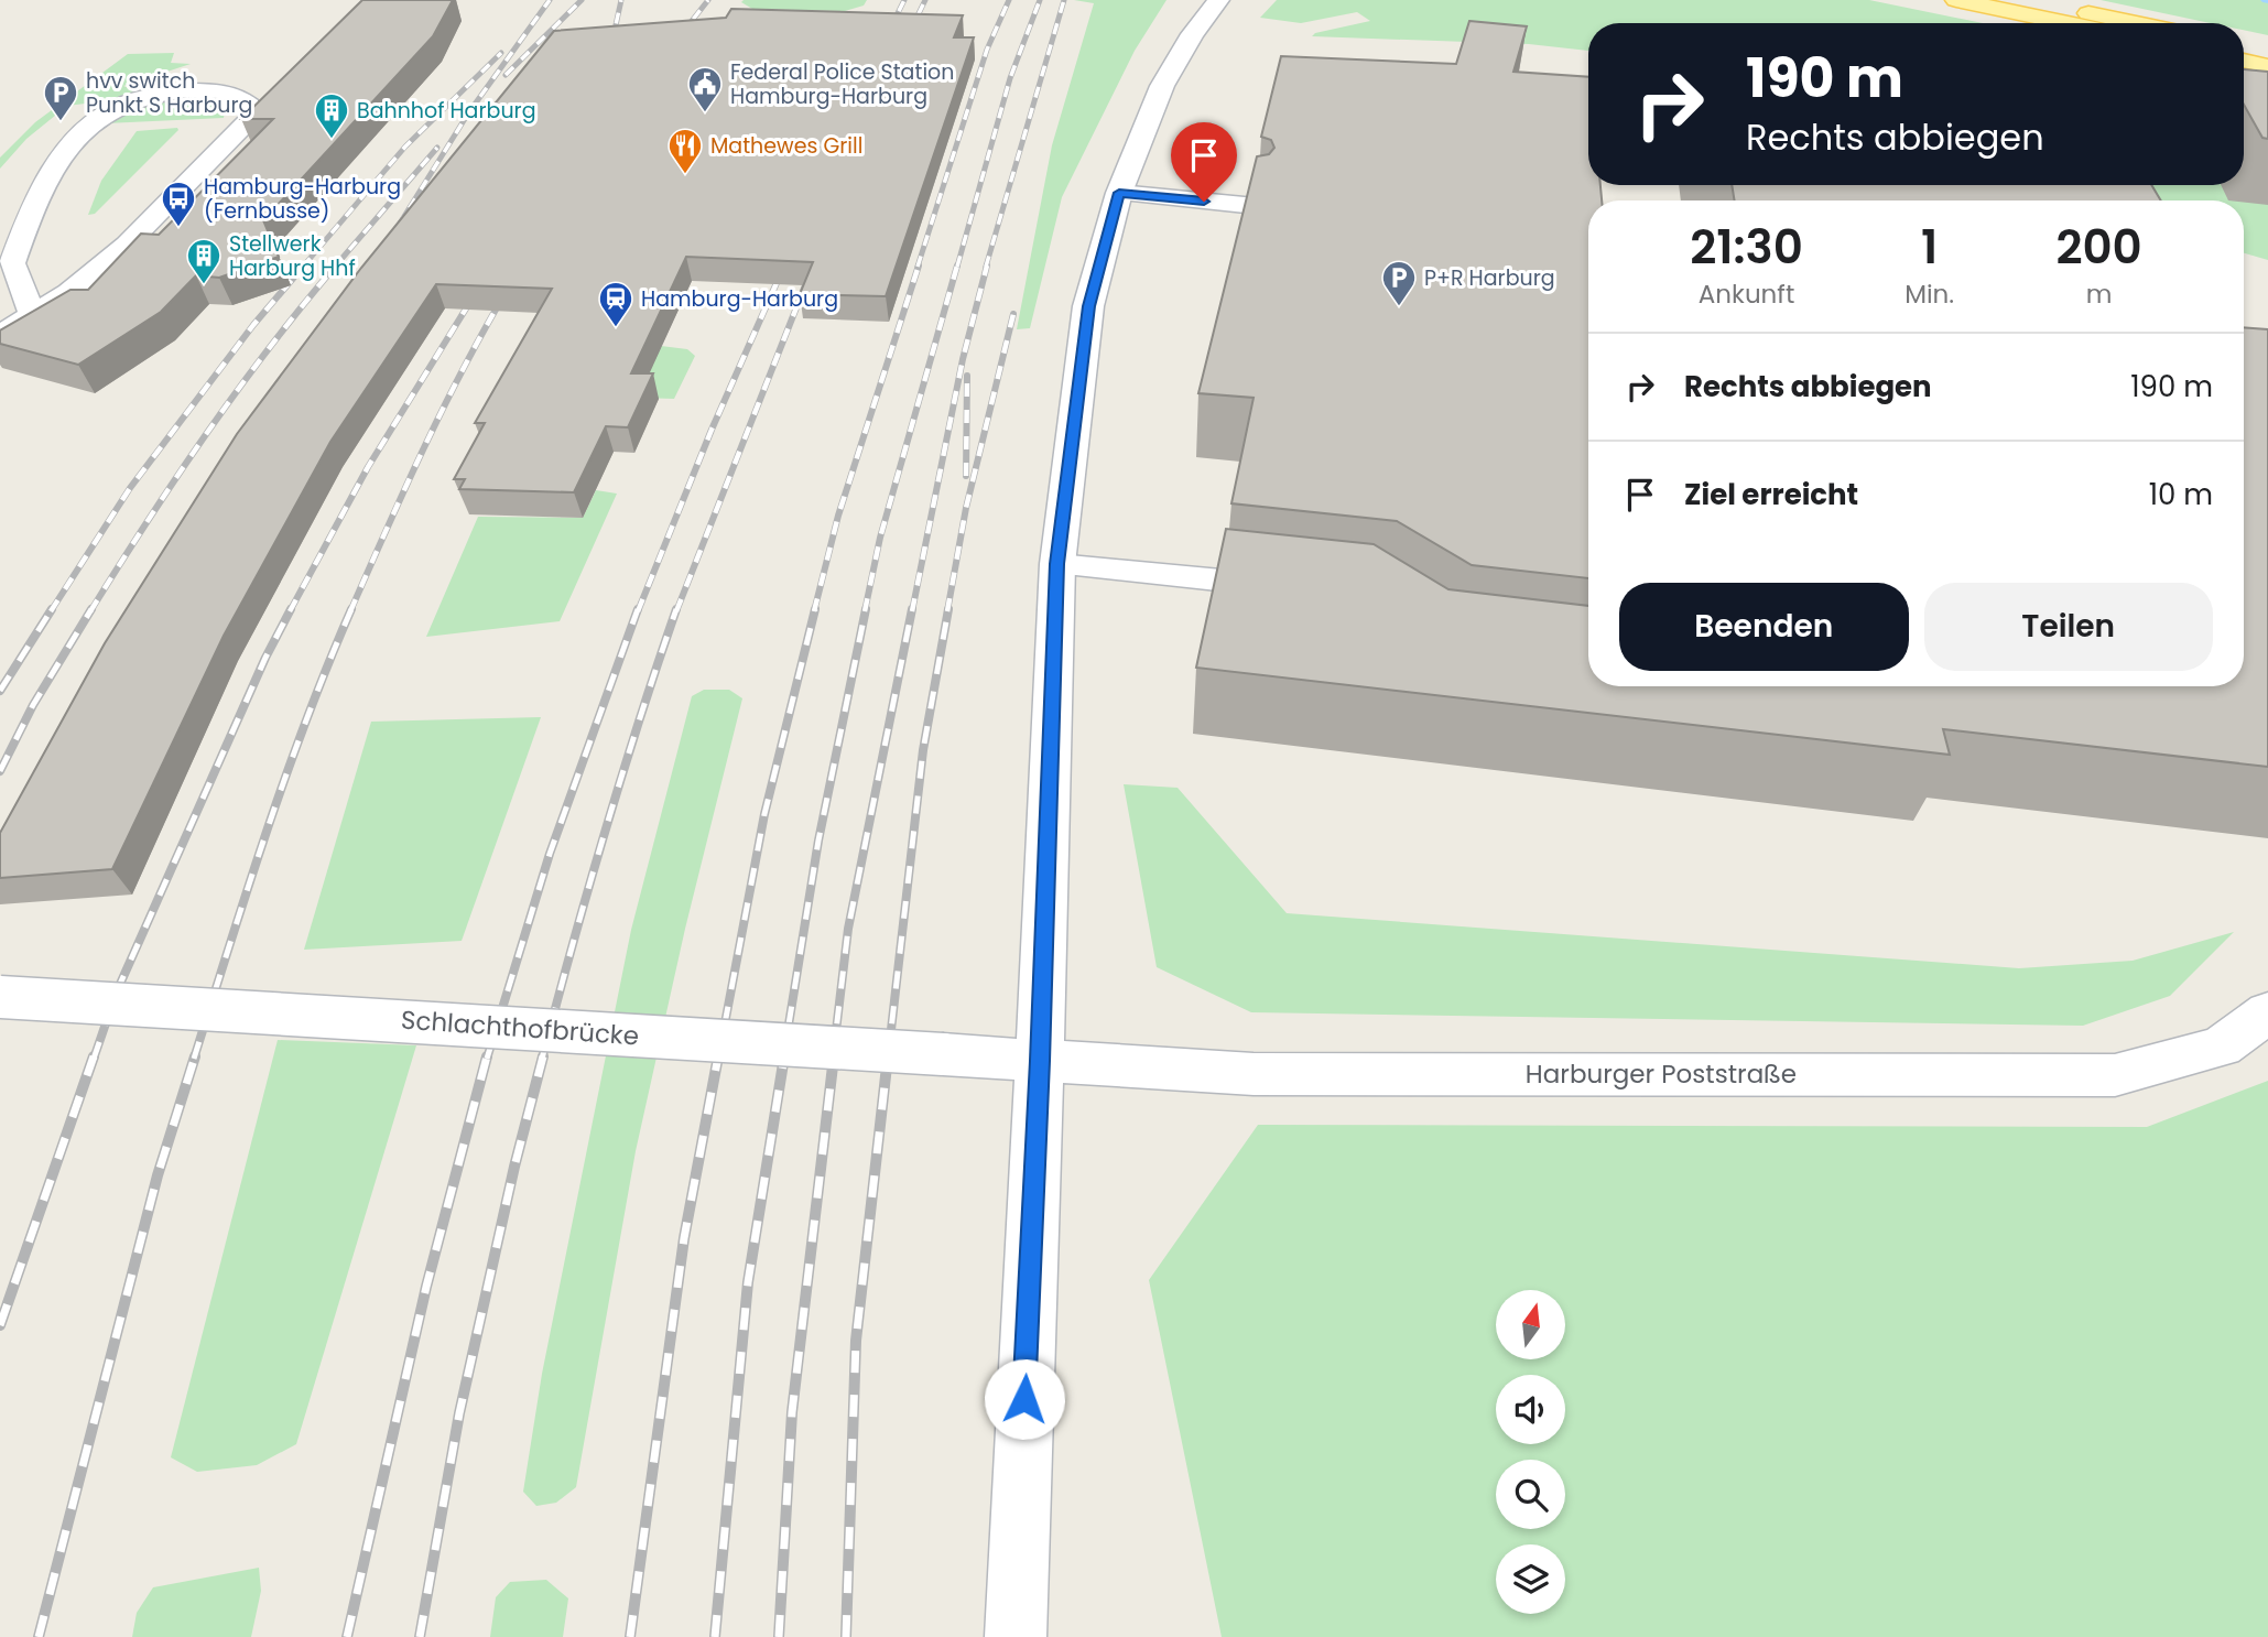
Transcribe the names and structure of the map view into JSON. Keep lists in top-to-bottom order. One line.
{"streets":{"street":["Schlachthofbrücke","Harburger Poststraße"]},"crossings":[["Schlachthofbrücke","Harburger Poststraße"]],"places":{"public building":["Federal Police Station Hamburg-Harburg"],"parking":["hvv switch Punkt S Harburg","P+R Harburg"],"building":["Bahnhof Harburg","Stellwerk Harburg Hhf"],"restaurant":["Mathewes Grill"],"bus stop":["Hamburg-Harburg (Fernbusse)"],"station":["Hamburg-Harburg"]},"north":"top","page":{"turn":["190 m","Rechts abbiegen"],"eta":["21:30","Ankunft","1","Min.","200","m"],"list":[{"name":"Rechts abbiegen","value":"190 m"},{"name":"Ziel erreicht","value":"10 m"}],"buttons":["Beenden","Teilen"]}}
